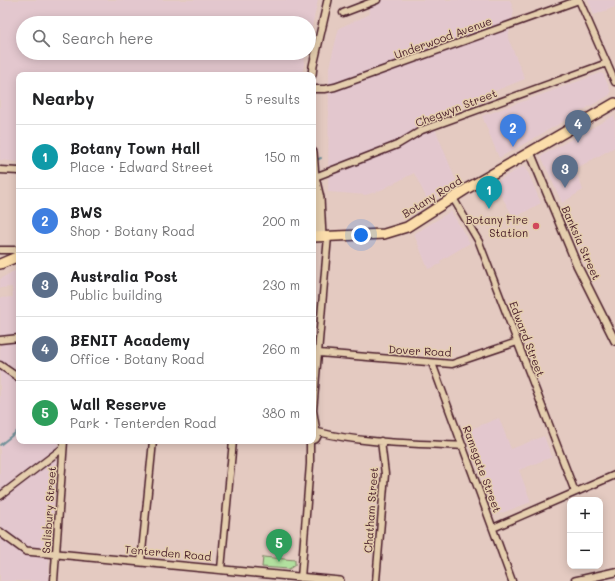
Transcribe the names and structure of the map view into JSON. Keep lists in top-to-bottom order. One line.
{"streets":{"main road":["Botany Road"],"street":["Underwood Avenue","Chegwyn Street","Banksia Street","Edward Street","Dover Road","Ramsgate Street","Salisbury Street","Chatham Street","Tenterden Road"]},"crossings":[["Botany Road","Banksia Street"],["Botany Road","Edward Street"],["Edward Street","Dover Road"],["Dover Road","Ramsgate Street"],["Salisbury Street","Tenterden Road"]],"places":["Botany Fire Station"],"page":{"search":"Search here","heading":["Nearby","5 results"],"pins":["4","2","3","1","5"],"list":[{"mark":"1","name":"Botany Town Hall","note":"Place · Edward Street","value":"150 m"},{"mark":"2","name":"BWS","note":"Shop · Botany Road","value":"200 m"},{"mark":"3","name":"Australia Post","note":"Public building","value":"230 m"},{"mark":"4","name":"BENIT Academy","note":"Office · Botany Road","value":"260 m"},{"mark":"5","name":"Wall Reserve","note":"Park · Tenterden Road","value":"380 m"}],"map_buttons":["+","−"]}}
